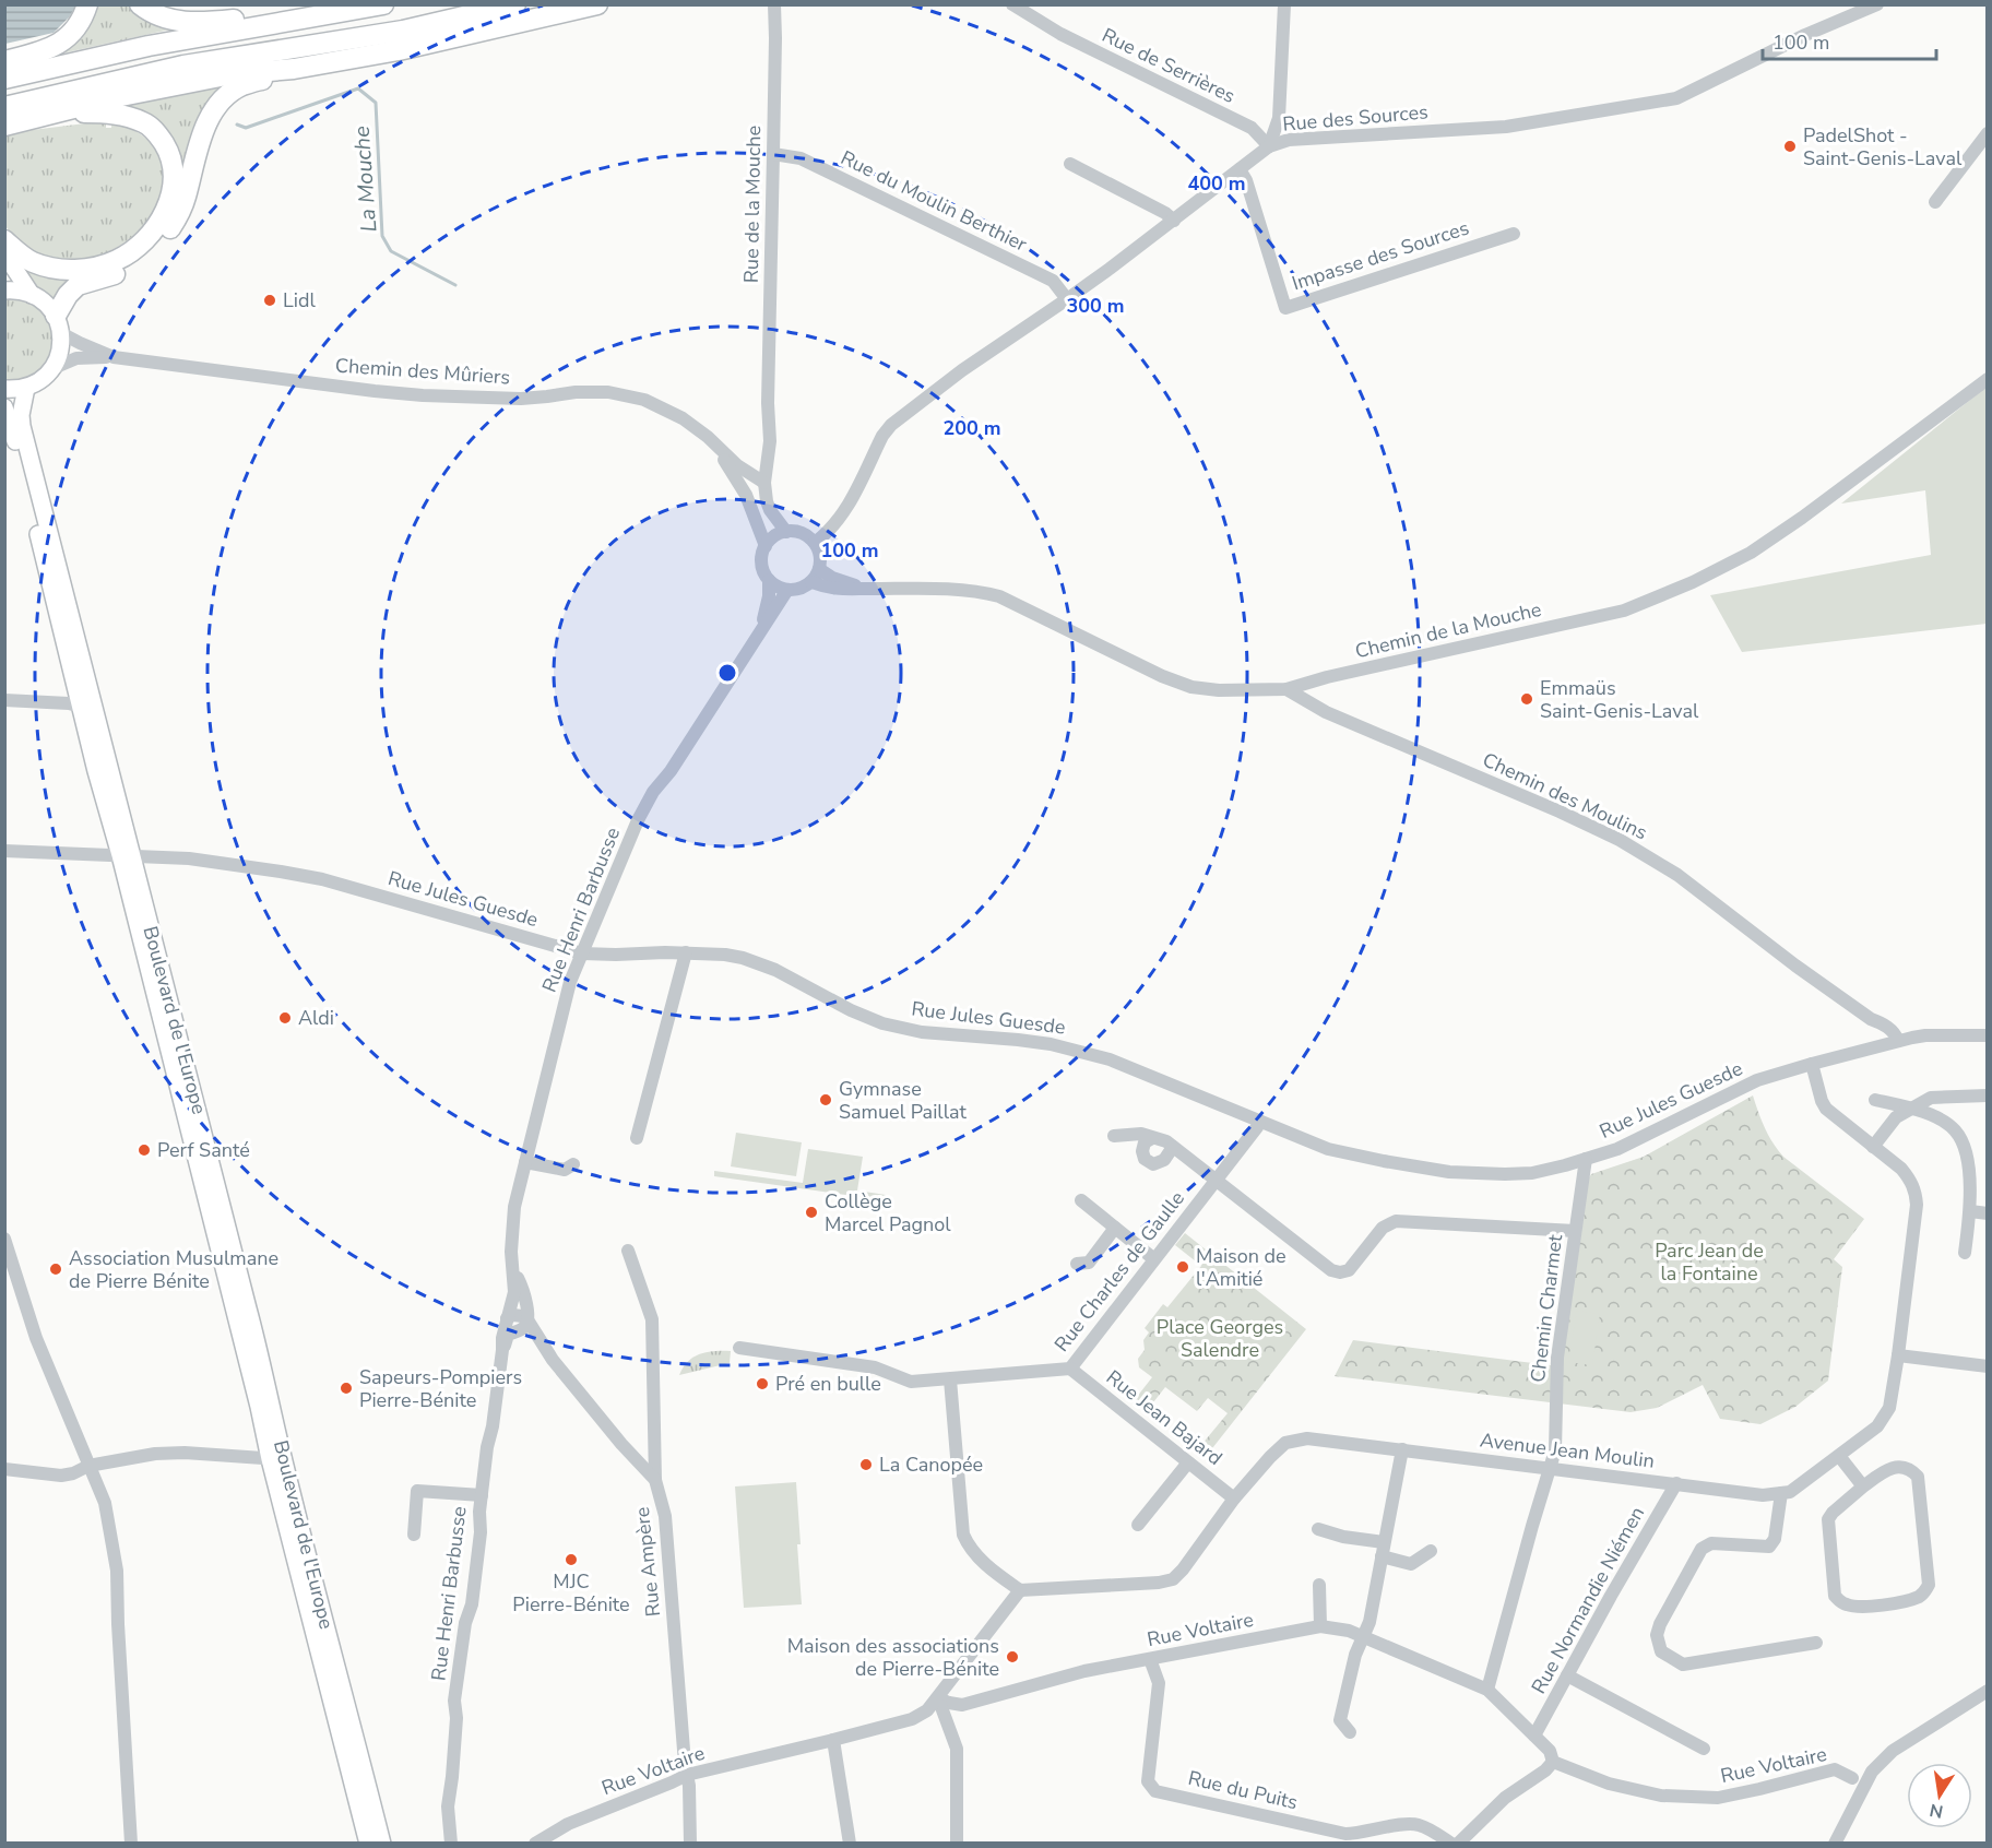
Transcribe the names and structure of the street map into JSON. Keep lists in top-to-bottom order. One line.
{"streets":{"main road":["Boulevard de l'Europe"],"street":["Rue de Serrières","Rue des Sources","Rue du Moulin Berthier","Rue de la Mouche","Impasse des Sources","Chemin des Mûriers","Chemin de la Mouche","Chemin des Moulins","Rue Jules Guesde","Rue Henri Barbusse","Rue Charles de Gaulle","Chemin Charmet","Rue Jean Bajard","Avenue Jean Moulin","Rue Ampère","Rue Normandie Niémen","Rue Voltaire","Rue du Puits"]},"crossings":[["Rue de Serrières","Rue des Sources"],["Rue des Sources","Rue du Moulin Berthier"],["Rue des Sources","Rue de la Mouche"],["Rue des Sources","Impasse des Sources"],["Rue des Sources","Chemin des Mûriers"],["Rue des Sources","Chemin de la Mouche"],["Rue des Sources","Rue Henri Barbusse"],["Rue du Moulin Berthier","Rue de la Mouche"],["Rue de la Mouche","Chemin des Mûriers"],["Rue de la Mouche","Chemin de la Mouche"],["Rue de la Mouche","Rue Henri Barbusse"],["Chemin des Mûriers","Chemin de la Mouche"],["Chemin des Mûriers","Rue Henri Barbusse"],["Chemin de la Mouche","Chemin des Moulins"],["Chemin de la Mouche","Rue Henri Barbusse"],["Chemin des Moulins","Rue Jules Guesde"],["Rue Jules Guesde","Rue Henri Barbusse"],["Rue Jules Guesde","Boulevard de l'Europe"],["Rue Jules Guesde","Rue Charles de Gaulle"],["Rue Jules Guesde","Chemin Charmet"],["Rue Jules Guesde","Avenue Jean Moulin"],["Rue Henri Barbusse","Rue Ampère"],["Rue Charles de Gaulle","Rue Jean Bajard"],["Chemin Charmet","Avenue Jean Moulin"],["Chemin Charmet","Rue Voltaire"],["Rue Jean Bajard","Avenue Jean Moulin"],["Avenue Jean Moulin","Rue Normandie Niémen"],["Rue Ampère","Rue Voltaire"],["Rue Normandie Niémen","Rue Voltaire"],["Rue Voltaire","Rue du Puits"]],"water":["La Mouche"],"parks":["Parc Jean de la Fontaine","Place Georges Salendre"],"places":["PadelShot - Saint-Genis-Laval","Lidl","Emmaüs Saint-Genis-Laval","Aldi","Gymnase Samuel Paillat","Perf Santé","Collège Marcel Pagnol","Maison de l'Amitié","Association Musulmane de Pierre Bénite","Pré en bulle","Sapeurs-Pompiers Pierre-Bénite","La Canopée","MJC Pierre-Bénite","Maison des associations de Pierre-Bénite"],"scale_bar":"100 m","north":"bottom","rings":["400 m","300 m","200 m","100 m"]}
